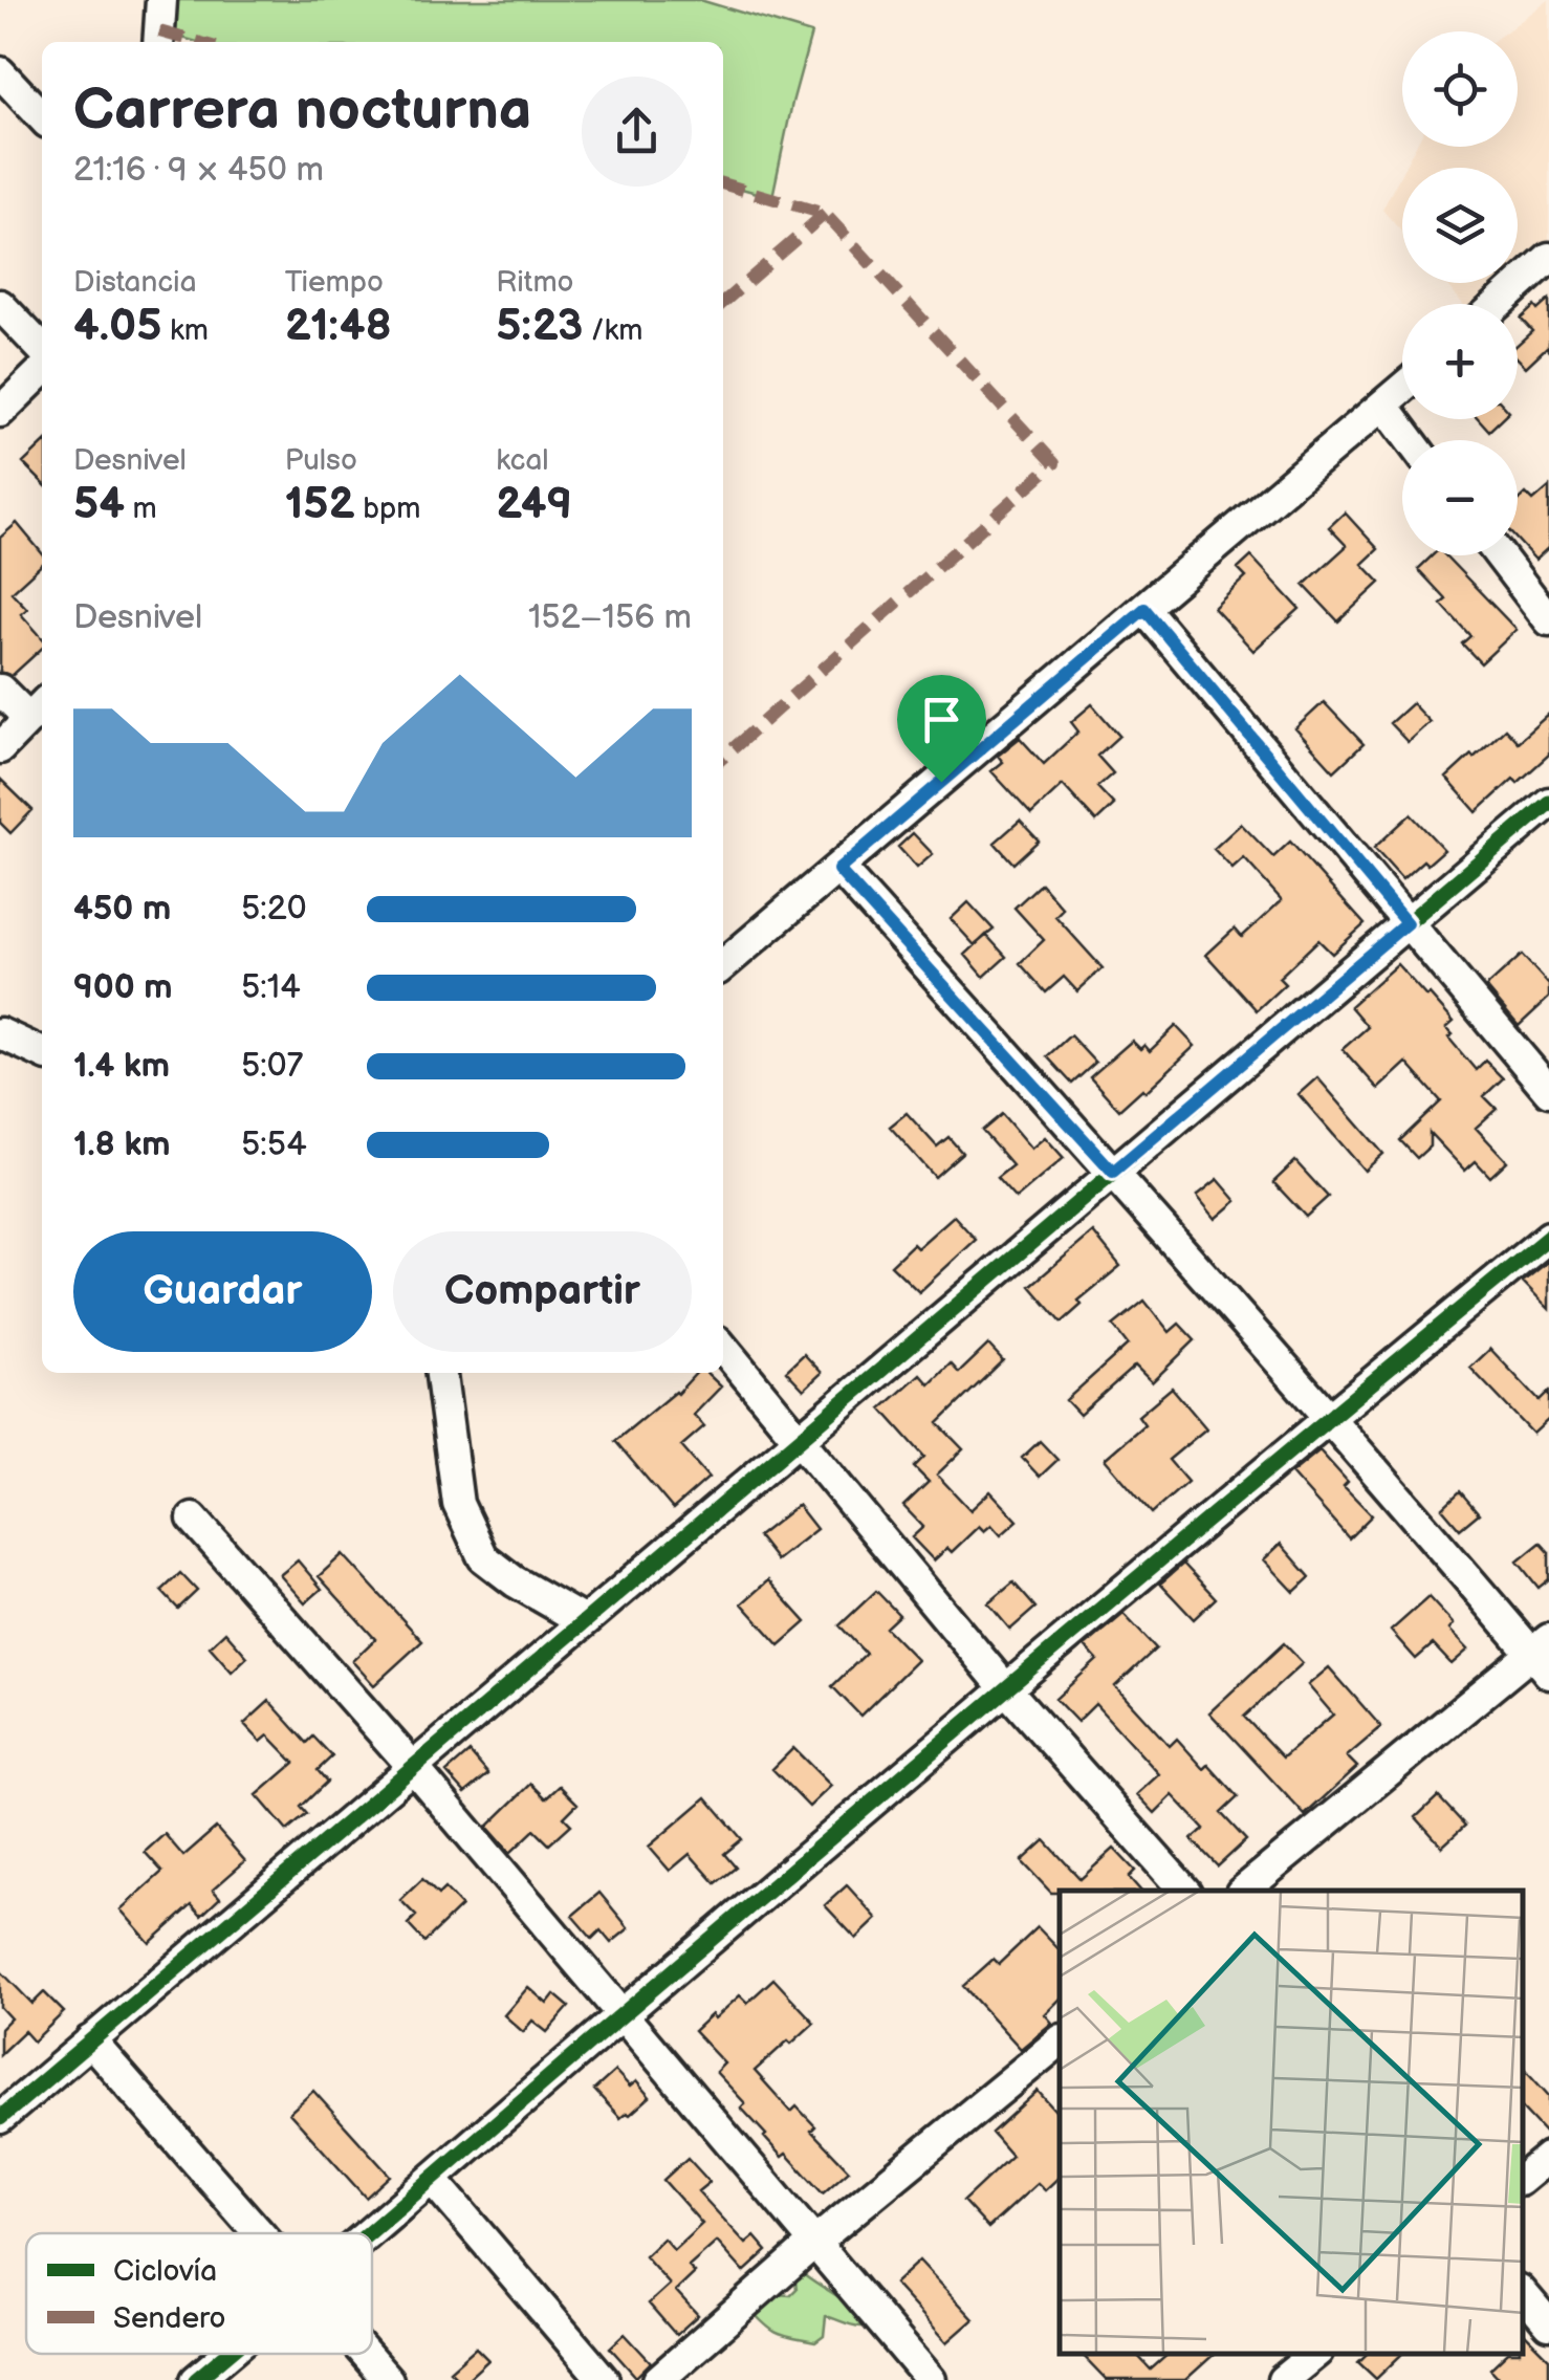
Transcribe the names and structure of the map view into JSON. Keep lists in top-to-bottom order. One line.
{"legend":["Ciclovía","Sendero"],"page":{"map_buttons":["+","−"],"heading":["Carrera nocturna","21:16 · 9 × 450 m"],"stats":[["Distancia","4.05 km"],["Tiempo","21:48"],["Ritmo","5:23 /km"],["Desnivel","54 m"],["Pulso","152 bpm"],["kcal","249"]],"chart":["Desnivel","152–156 m"],"list":[{"name":"450 m","note":"5:20"},{"name":"900 m","note":"5:14"},{"name":"1.4 km","note":"5:07"},{"name":"1.8 km","note":"5:54"}],"buttons":["Guardar","Compartir"]}}
